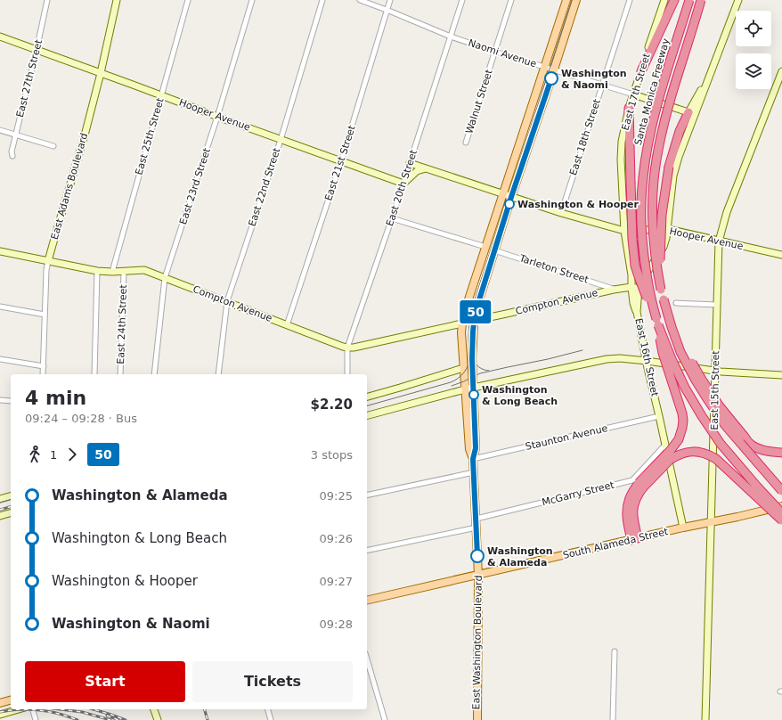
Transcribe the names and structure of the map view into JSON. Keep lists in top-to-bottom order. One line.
{"streets":{"highway":["Santa Monica Freeway"],"main road":["South Alameda Street","East Washington Boulevard"],"street":["Naomi Avenue","East 27th Street","East 17th Street","Walnut Street","Hooper Avenue","East 25th Street","East 18th Street","East 21st Street","East Adams Boulevard","East 23rd Street","East 22nd Street","East 20th Street","Tarleton Street","Compton Avenue","East 24th Street","East 16th Street","East 15th Street","Staunton Avenue","McGarry Street"]},"crossings":[["Naomi Avenue","East 17th Street"],["Naomi Avenue","Walnut Street"],["Naomi Avenue","East 18th Street"],["Naomi Avenue","East 21st Street"],["Naomi Avenue","East 20th Street"],["Naomi Avenue","East 16th Street"],["Naomi Avenue","East Washington Boulevard"],["East 27th Street","Hooper Avenue"],["East 17th Street","Hooper Avenue"],["East 17th Street","Compton Avenue"],["East 17th Street","East 16th Street"],["Hooper Avenue","East 25th Street"],["Hooper Avenue","East 18th Street"],["Hooper Avenue","East 21st Street"],["Hooper Avenue","East Adams Boulevard"],["Hooper Avenue","East 23rd Street"],["Hooper Avenue","East 22nd Street"],["Hooper Avenue","East 20th Street"],["Hooper Avenue","East 16th Street"],["Hooper Avenue","East 15th Street"],["Hooper Avenue","East Washington Boulevard"],["East 25th Street","Compton Avenue"],["East 21st Street","Compton Avenue"],["East Adams Boulevard","Compton Avenue"],["East 23rd Street","Compton Avenue"],["East 22nd Street","Compton Avenue"],["East 20th Street","Compton Avenue"],["Tarleton Street","Compton Avenue"],["Tarleton Street","East Washington Boulevard"],["Compton Avenue","East 24th Street"],["Compton Avenue","East 16th Street"],["Compton Avenue","East Washington Boulevard"],["East 16th Street","Staunton Avenue"],["East 16th Street","McGarry Street"],["East 16th Street","South Alameda Street"],["East 15th Street","South Alameda Street"],["Staunton Avenue","East Washington Boulevard"],["McGarry Street","East Washington Boulevard"],["South Alameda Street","East Washington Boulevard"]],"places":["Washington & Naomi","Washington & Hooper","Washington & Long Beach","Washington & Alameda"],"lines":["bus line 50"],"page":{"on_map":"50","heading":["4 min","09:24 – 09:28 · Bus","$2.20"],"legs":["1","50","3 stops"],"list":[{"name":"Washington & Alameda","value":"09:25"},{"name":"Washington & Long Beach","value":"09:26"},{"name":"Washington & Hooper","value":"09:27"},{"name":"Washington & Naomi","value":"09:28"}],"buttons":["Start","Tickets"]}}
